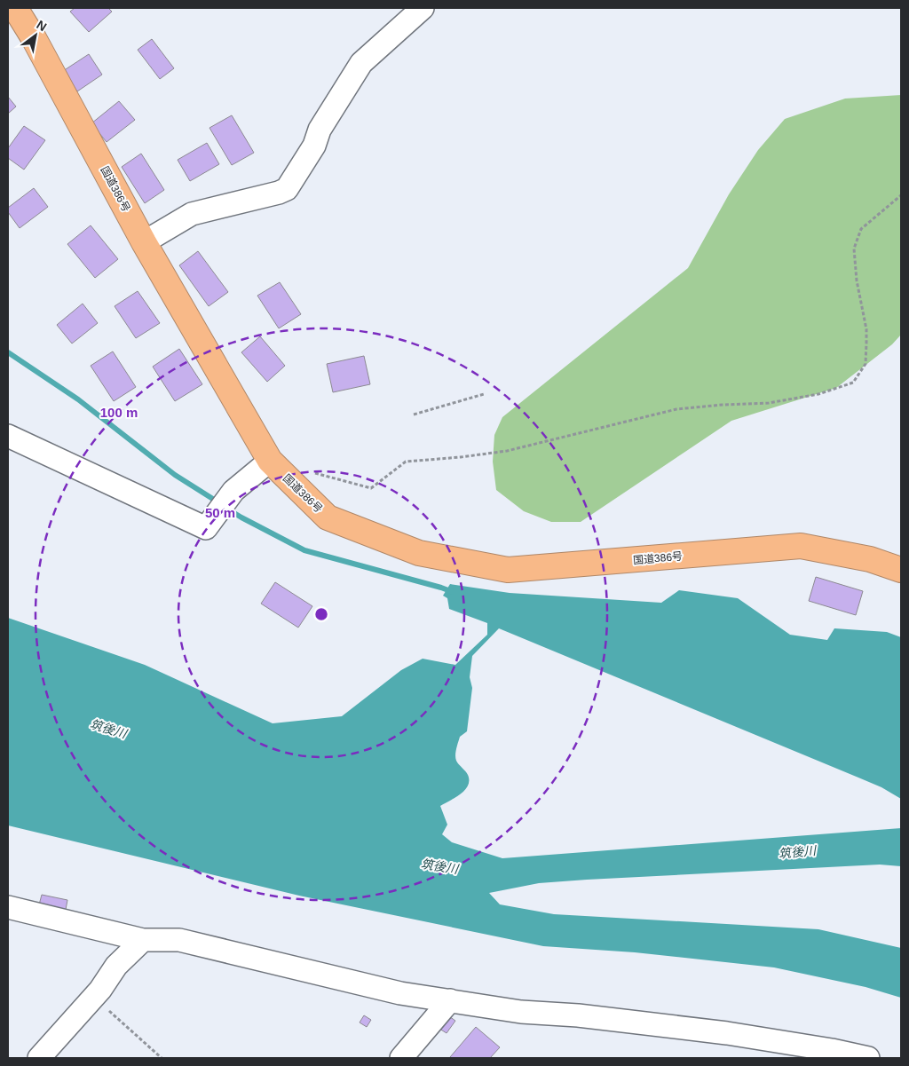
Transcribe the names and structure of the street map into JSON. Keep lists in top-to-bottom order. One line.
{"streets":{"highway":["国道386号"]},"water":["筑後川"],"north":"top right","rings":["100 m","50 m"]}
